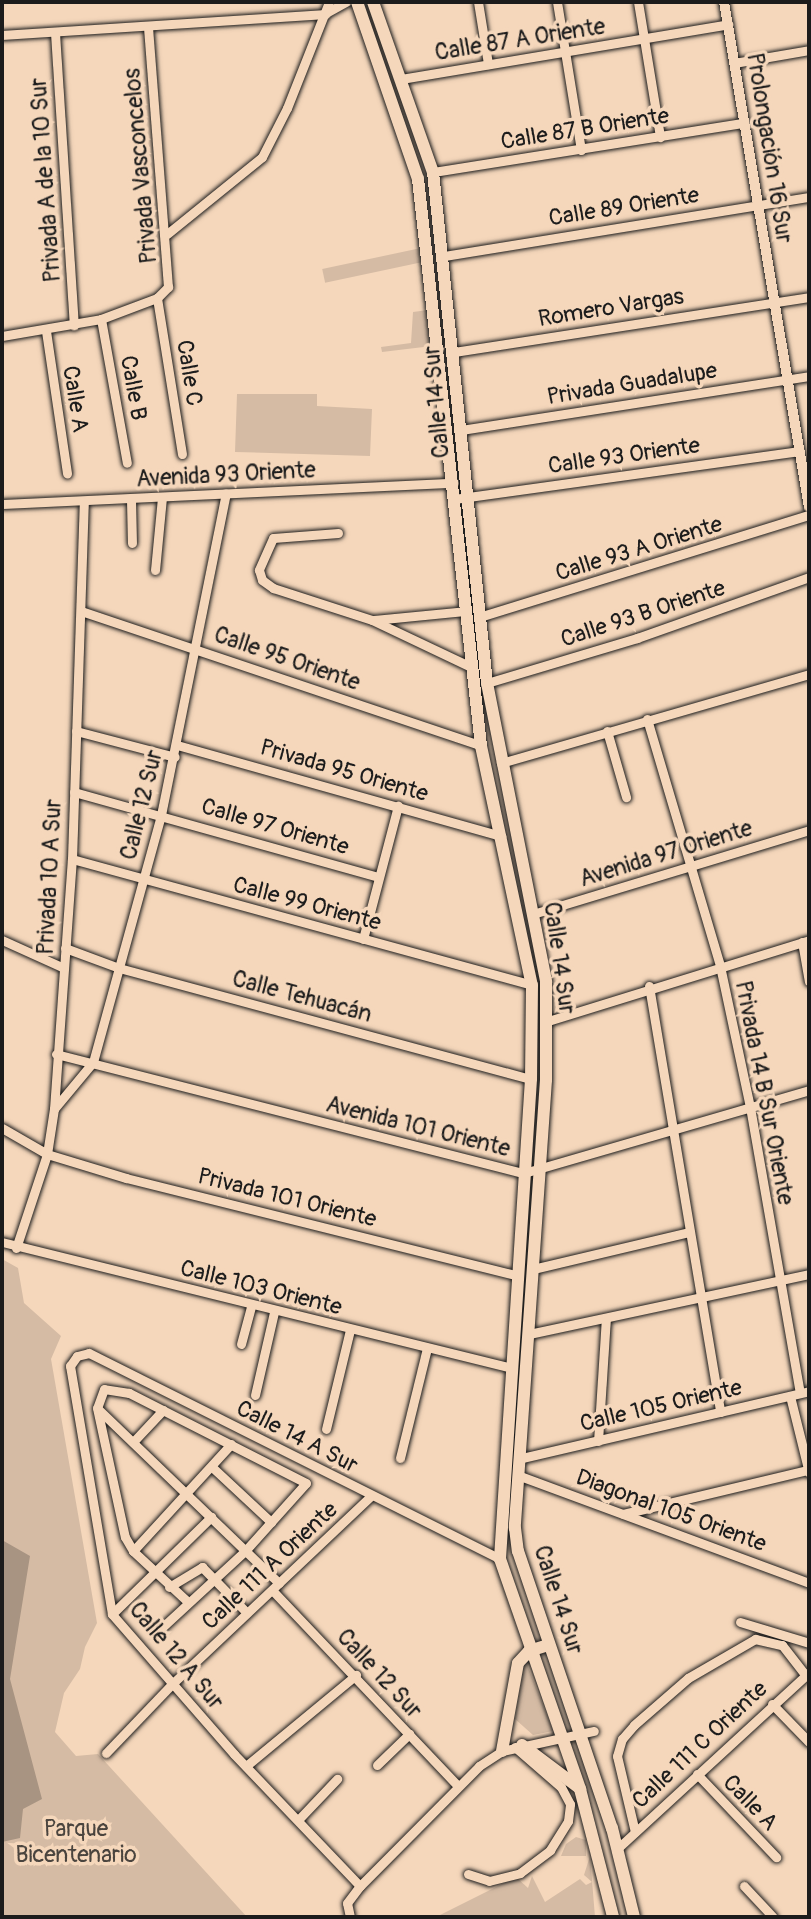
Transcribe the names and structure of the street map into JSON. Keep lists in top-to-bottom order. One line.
{"streets":{"main road":["Calle 14 Sur"],"street":["Calle 87 A Oriente","Calle 87 B Oriente","Prolongación 16 Sur","Privada Vasconcelos","Privada A de la 10 Sur","Calle 89 Oriente","Romero Vargas","Calle C","Privada Guadalupe","Calle B","Calle A","Calle 93 Oriente","Avenida 93 Oriente","Calle 93 A Oriente","Calle 93 B Oriente","Calle 95 Oriente","Privada 95 Oriente","Calle 12 Sur","Calle 97 Oriente","Avenida 97 Oriente","Privada 10 A Sur","Calle 99 Oriente","Calle Tehuacán","Privada 14 B Sur Oriente","Avenida 101 Oriente","Privada 101 Oriente","Calle 103 Oriente","Calle 105 Oriente","Calle 14 A Sur","Diagonal 105 Oriente","Calle 111 A Oriente","Calle 12 A Sur","Calle 111 C Oriente"]},"crossings":[["Calle 87 A Oriente","Prolongación 16 Sur"],["Calle 87 A Oriente","Calle 14 Sur"],["Calle 87 B Oriente","Prolongación 16 Sur"],["Calle 87 B Oriente","Calle 14 Sur"],["Prolongación 16 Sur","Calle 89 Oriente"],["Prolongación 16 Sur","Romero Vargas"],["Prolongación 16 Sur","Privada Guadalupe"],["Prolongación 16 Sur","Calle 93 Oriente"],["Privada Vasconcelos","Calle C"],["Calle 89 Oriente","Calle 14 Sur"],["Romero Vargas","Calle 14 Sur"],["Privada Guadalupe","Calle 14 Sur"],["Calle A","Calle 111 C Oriente"],["Calle 14 Sur","Calle 93 Oriente"],["Calle 14 Sur","Avenida 93 Oriente"],["Calle 14 Sur","Calle 93 A Oriente"],["Calle 14 Sur","Calle 93 B Oriente"],["Calle 14 Sur","Calle 95 Oriente"],["Calle 14 Sur","Privada 95 Oriente"],["Calle 14 Sur","Avenida 97 Oriente"],["Calle 14 Sur","Calle 99 Oriente"],["Calle 14 Sur","Calle Tehuacán"],["Calle 14 Sur","Avenida 101 Oriente"],["Calle 14 Sur","Privada 101 Oriente"],["Calle 14 Sur","Calle 103 Oriente"],["Calle 14 Sur","Calle 105 Oriente"],["Calle 14 Sur","Calle 14 A Sur"],["Calle 14 Sur","Diagonal 105 Oriente"],["Calle 14 Sur","Calle 111 C Oriente"],["Avenida 93 Oriente","Calle 12 Sur"],["Avenida 93 Oriente","Privada 10 A Sur"],["Calle 95 Oriente","Calle 12 Sur"],["Calle 95 Oriente","Privada 10 A Sur"],["Privada 95 Oriente","Calle 12 Sur"],["Calle 12 Sur","Calle 97 Oriente"],["Calle 12 Sur","Privada 10 A Sur"],["Calle 12 Sur","Calle 99 Oriente"],["Calle 12 Sur","Calle Tehuacán"],["Calle 12 Sur","Avenida 101 Oriente"],["Calle 12 Sur","Calle 111 A Oriente"],["Calle 97 Oriente","Privada 10 A Sur"],["Avenida 97 Oriente","Privada 14 B Sur Oriente"],["Privada 10 A Sur","Calle 99 Oriente"],["Privada 10 A Sur","Calle Tehuacán"],["Privada 10 A Sur","Avenida 101 Oriente"],["Privada 10 A Sur","Privada 101 Oriente"],["Privada 10 A Sur","Calle 103 Oriente"],["Privada 14 B Sur Oriente","Avenida 101 Oriente"],["Privada 14 B Sur Oriente","Calle 105 Oriente"],["Calle 14 A Sur","Calle 111 A Oriente"],["Calle 14 A Sur","Calle 12 A Sur"],["Calle 111 A Oriente","Calle 12 A Sur"]],"parks":["Parque Bicentenario"]}
